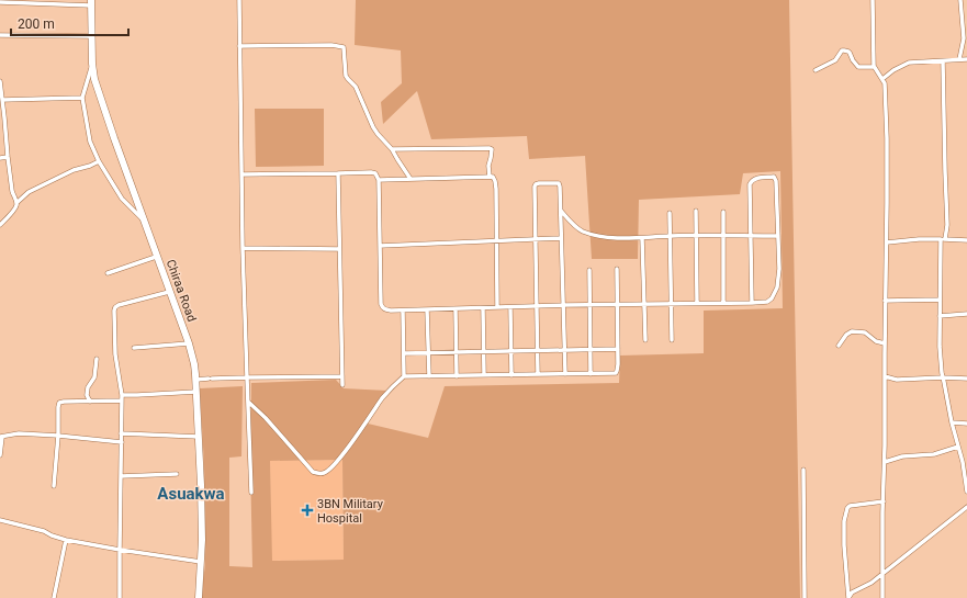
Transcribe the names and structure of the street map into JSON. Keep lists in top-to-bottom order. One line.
{"streets":{"highway":["Chiraa Road"]},"districts":["Asuakwa"],"places":{"health":["3BN Military Hospital"]},"scale_bar":"200 m"}
